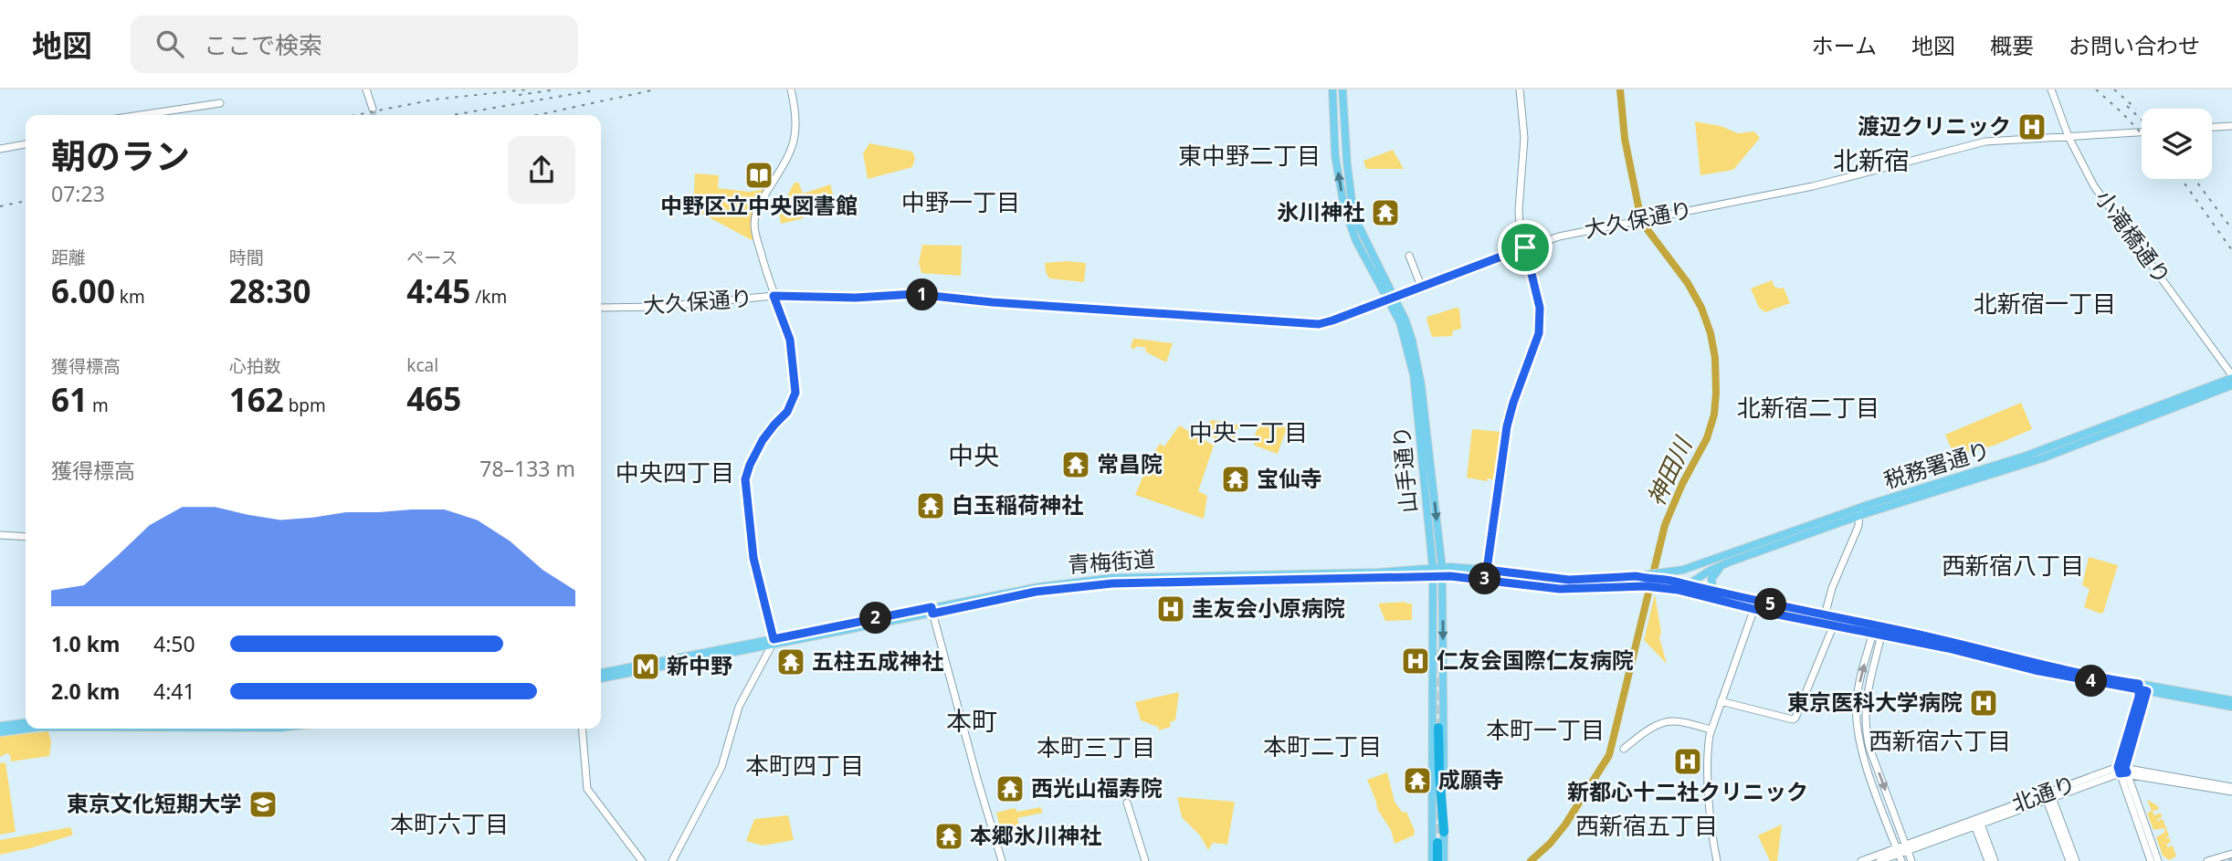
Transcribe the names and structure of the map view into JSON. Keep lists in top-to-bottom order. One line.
{"streets":{"main road":["大久保通り","小滝橋通り","税務署通り","山手通り","青梅街道","北通り"]},"crossings":[["大久保通り","小滝橋通り"],["大久保通り","山手通り"],["小滝橋通り","税務署通り"],["税務署通り","青梅街道"],["山手通り","青梅街道"]],"districts":["東中野二丁目","北新宿","中野一丁目","北新宿一丁目","北新宿二丁目","中央二丁目","中央","中央四丁目","西新宿八丁目","本町","本町一丁目","西新宿六丁目","本町二丁目","本町三丁目","本町四丁目","本町六丁目","西新宿五丁目"],"water":["神田川"],"places":{"hospital":["渡辺クリニック","圭友会小原病院","仁友会国際仁友病院","東京医科大学病院","新都心十二社クリニック"],"library":["中野区立中央図書館"],"temple":["氷川神社","常昌院","宝仙寺","白玉稲荷神社","五柱五成神社","成願寺","西光山福寿院","本郷氷川神社"],"metro station":["新中野"],"school or university":["東京文化短期大学"]},"page":{"header":"地図","search":"ここで検索","nav":["ホーム","地図","概要","お問い合わせ"],"heading":["朝のラン","07:23"],"stats":[["距離","6.00 km"],["時間","28:30"],["ペース","4:45 /km"],["獲得標高","61 m"],["心拍数","162 bpm"],["kcal","465"]],"pins":["1","3","5","2","4"],"chart":["獲得標高","78–133 m"],"list":[{"name":"1.0 km","note":"4:50"},{"name":"2.0 km","note":"4:41"}]}}
